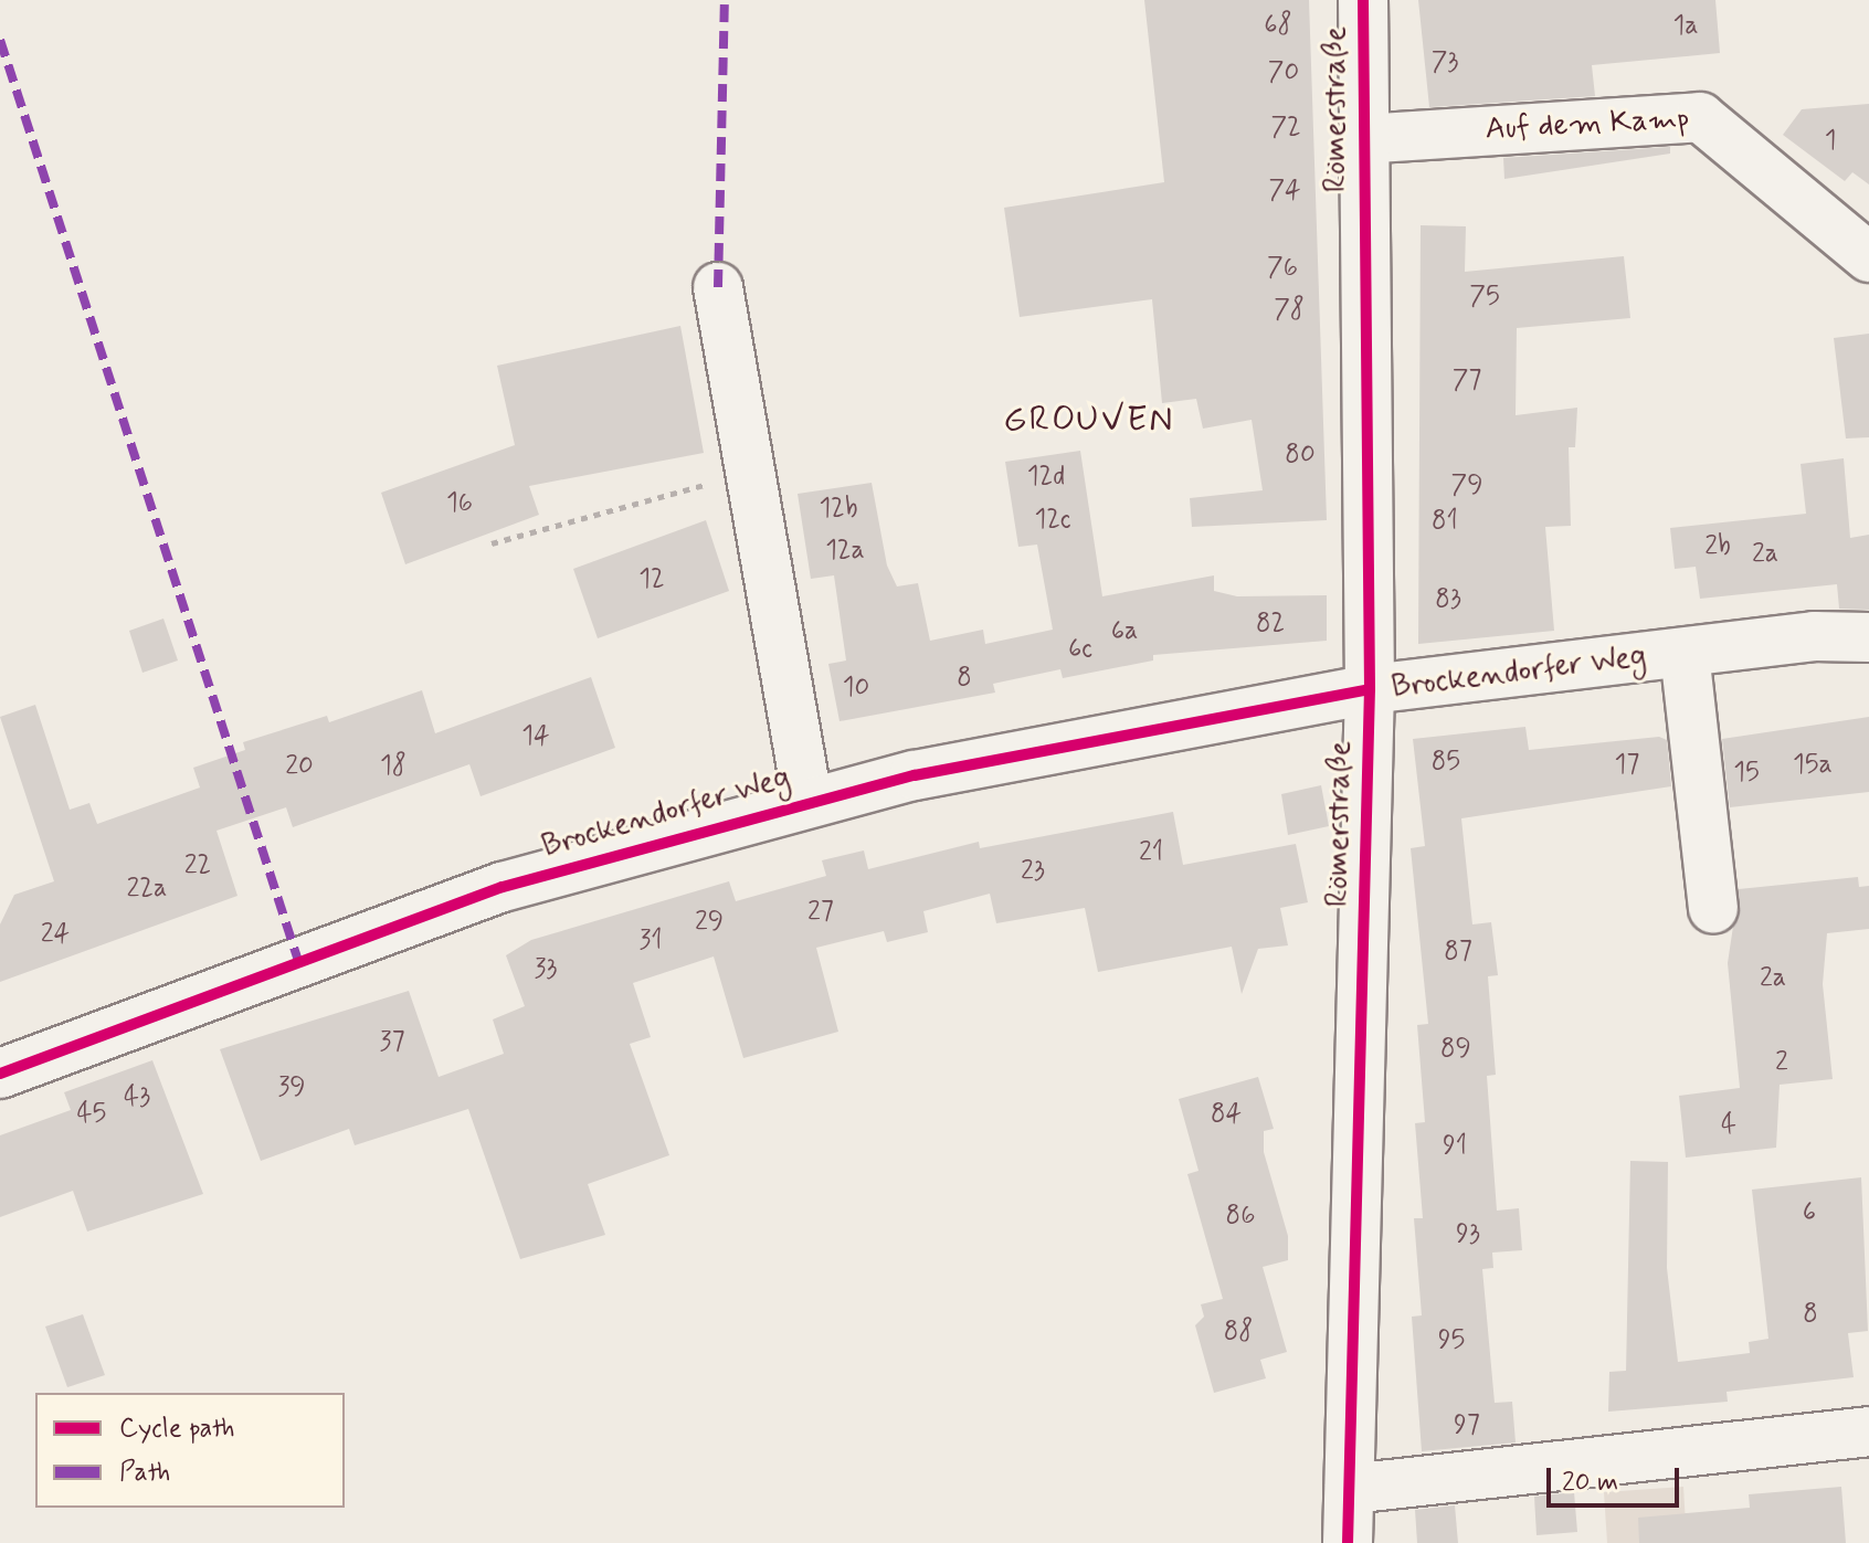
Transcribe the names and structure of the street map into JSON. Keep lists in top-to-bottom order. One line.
{"streets":{"street":["Römerstraße","Auf dem Kamp","Brockendorfer Weg"]},"crossings":[["Römerstraße","Auf dem Kamp"],["Römerstraße","Brockendorfer Weg"]],"districts":["GROUVEN"],"house_numbers":["68","1a","73","70","72","1","74","76","75","78","77","80","12d","79","16","12b","12c","81","2b","12a","2a","12","83","82","6a","6c","8","10","14","85","17","15a","20","18","15","21","22","23","22a","27","29","24","31","87","33","2a","37","89","2","39","43","45","84","4","91","6","86","93","8","88","95","97"],"legend":["Cycle path","Path"],"scale_bar":"20 m"}
